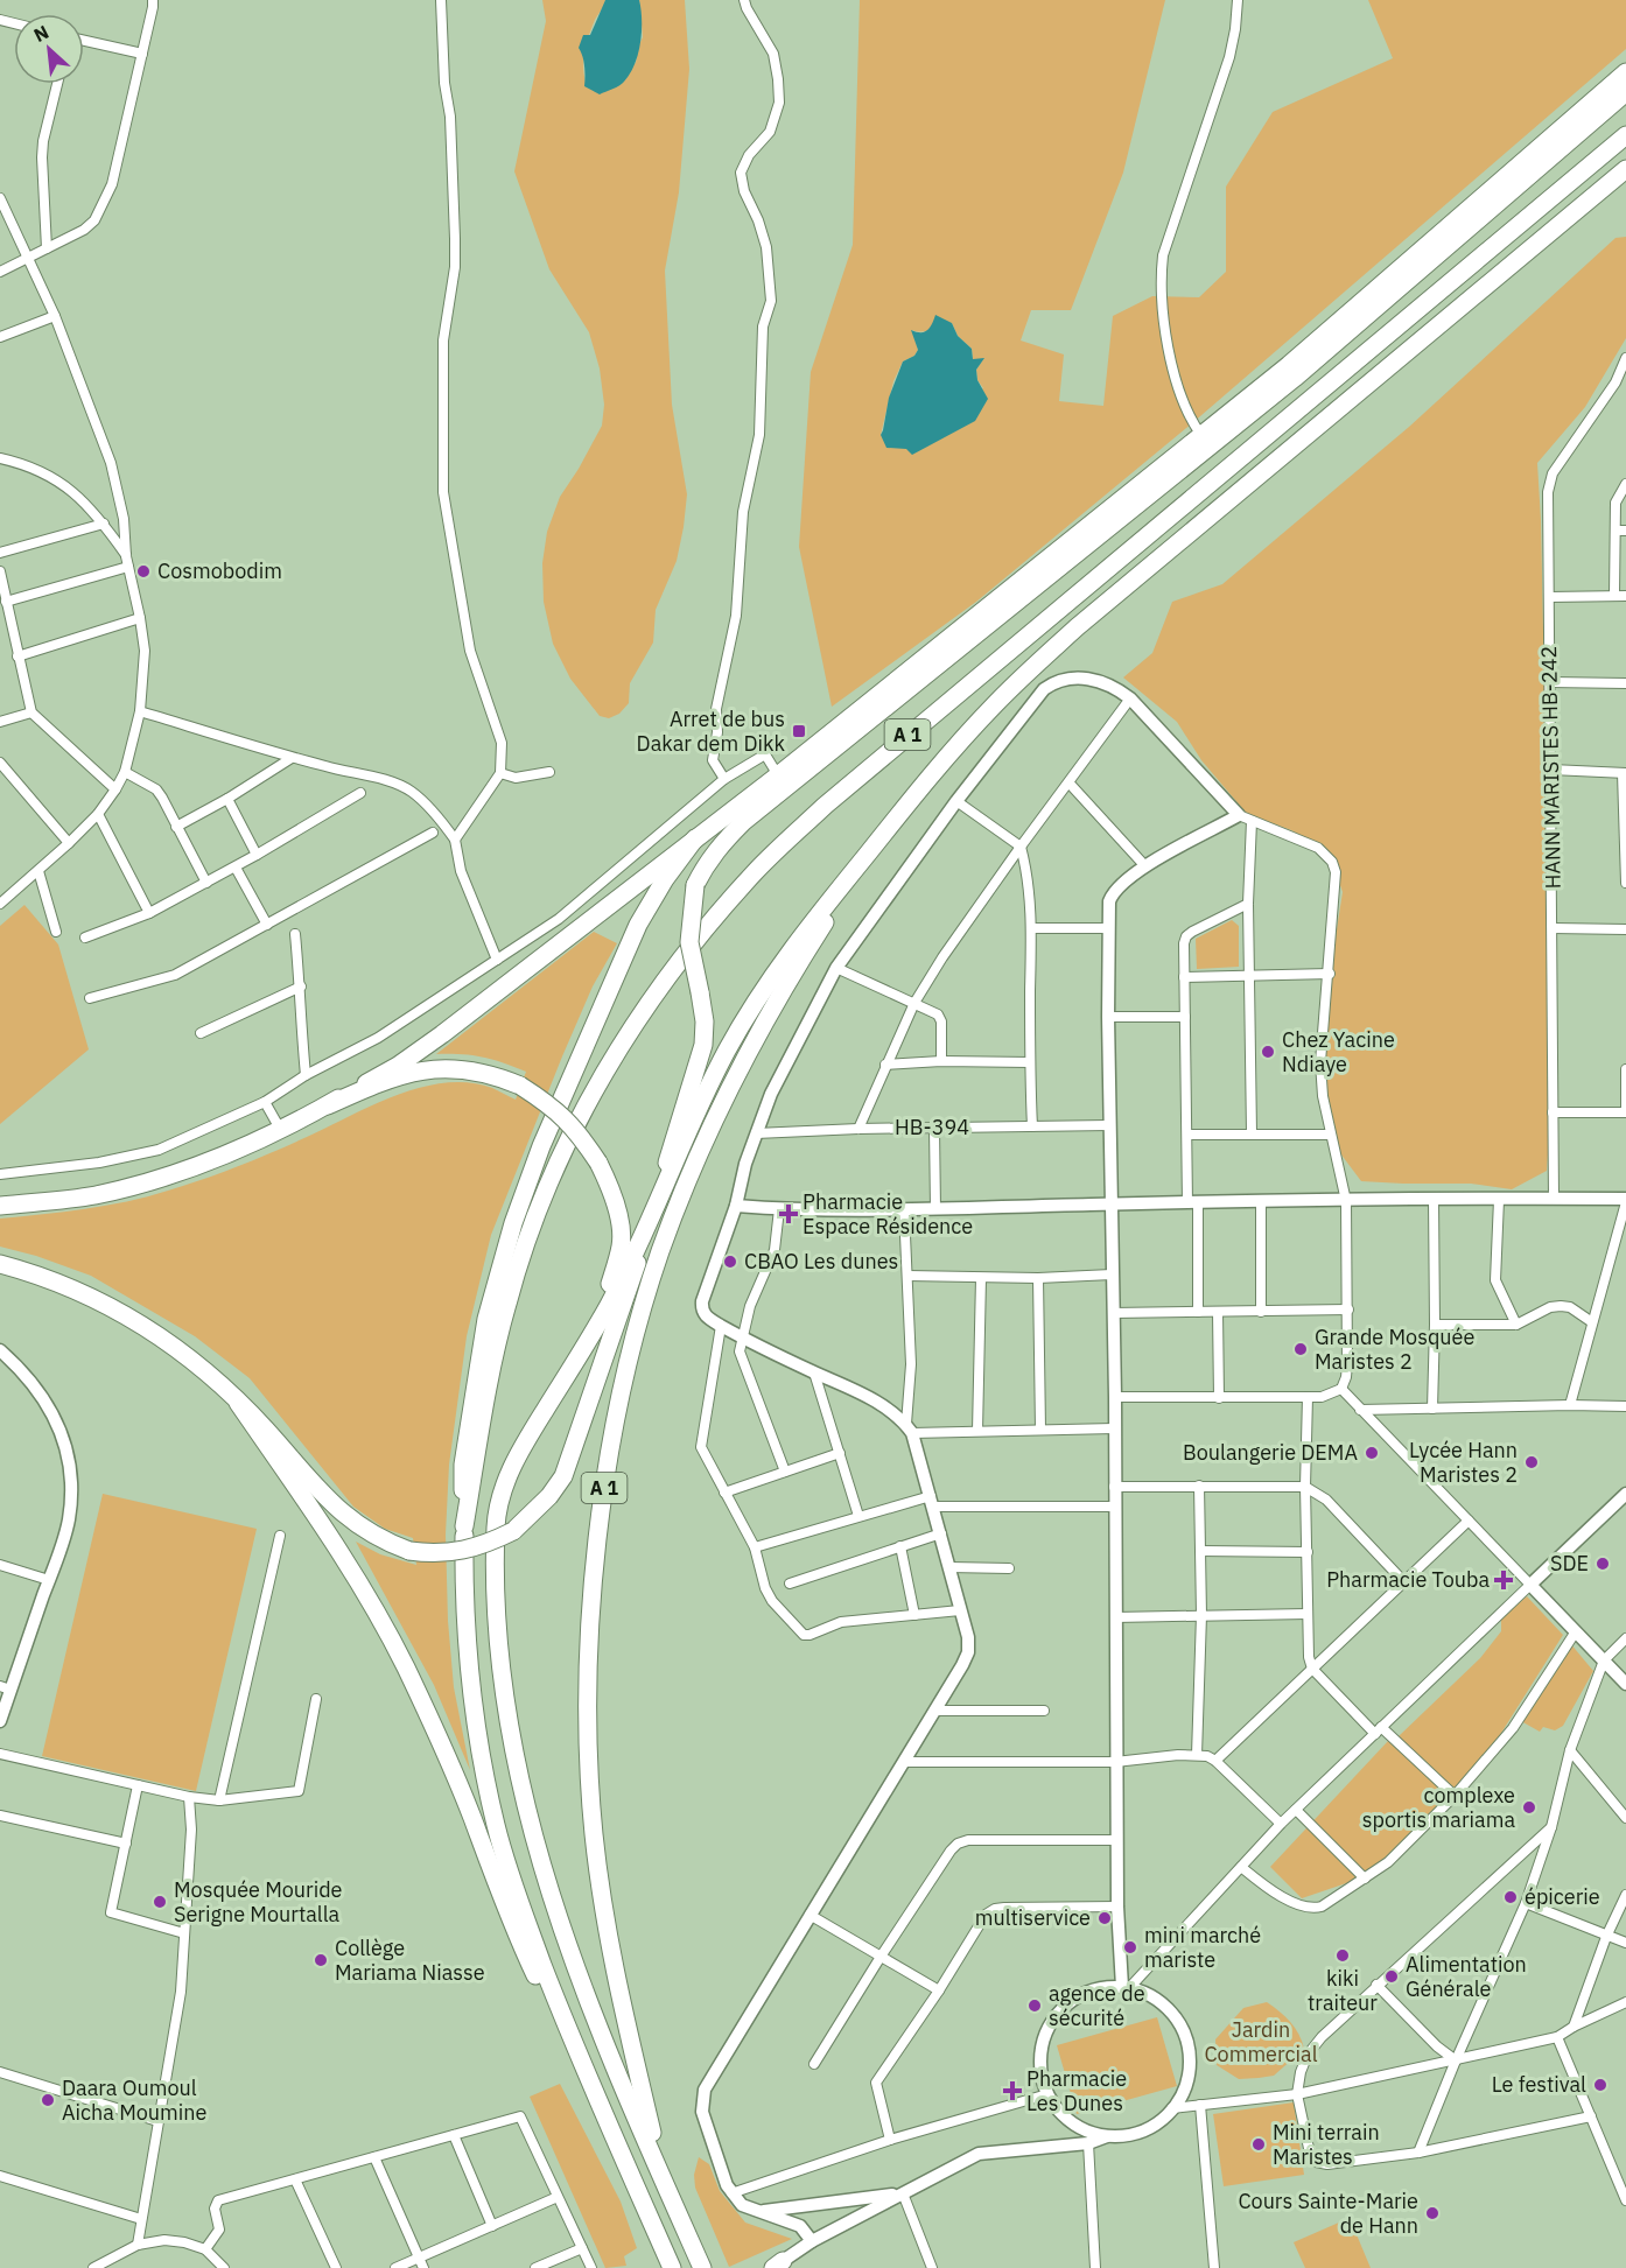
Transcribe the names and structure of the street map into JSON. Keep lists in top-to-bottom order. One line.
{"streets":{"highway":["A 1"],"street":["HANN MARISTES HB-242","HB-394"]},"parks":["Jardin Commercial"],"places":{"other":["Cosmobodim","Chez Yacine Ndiaye","CBAO Les dunes","Grande Mosquée Maristes 2","Boulangerie DEMA","Lycée Hann Maristes 2","SDE","complexe sportis mariama","épicerie","Mosquée Mouride Serigne Mourtalla","multiservice","mini marché mariste","kiki traiteur","Collège Mariama Niasse","Alimentation Générale","agence de sécurité","Le festival","Daara Oumoul Aicha Moumine","Mini terrain Maristes","Cours Sainte-Marie de Hann"],"transit":["Arret de bus Dakar dem Dikk"],"health":["Pharmacie Espace Résidence","Pharmacie Touba","Pharmacie Les Dunes"]},"north":"top left"}
